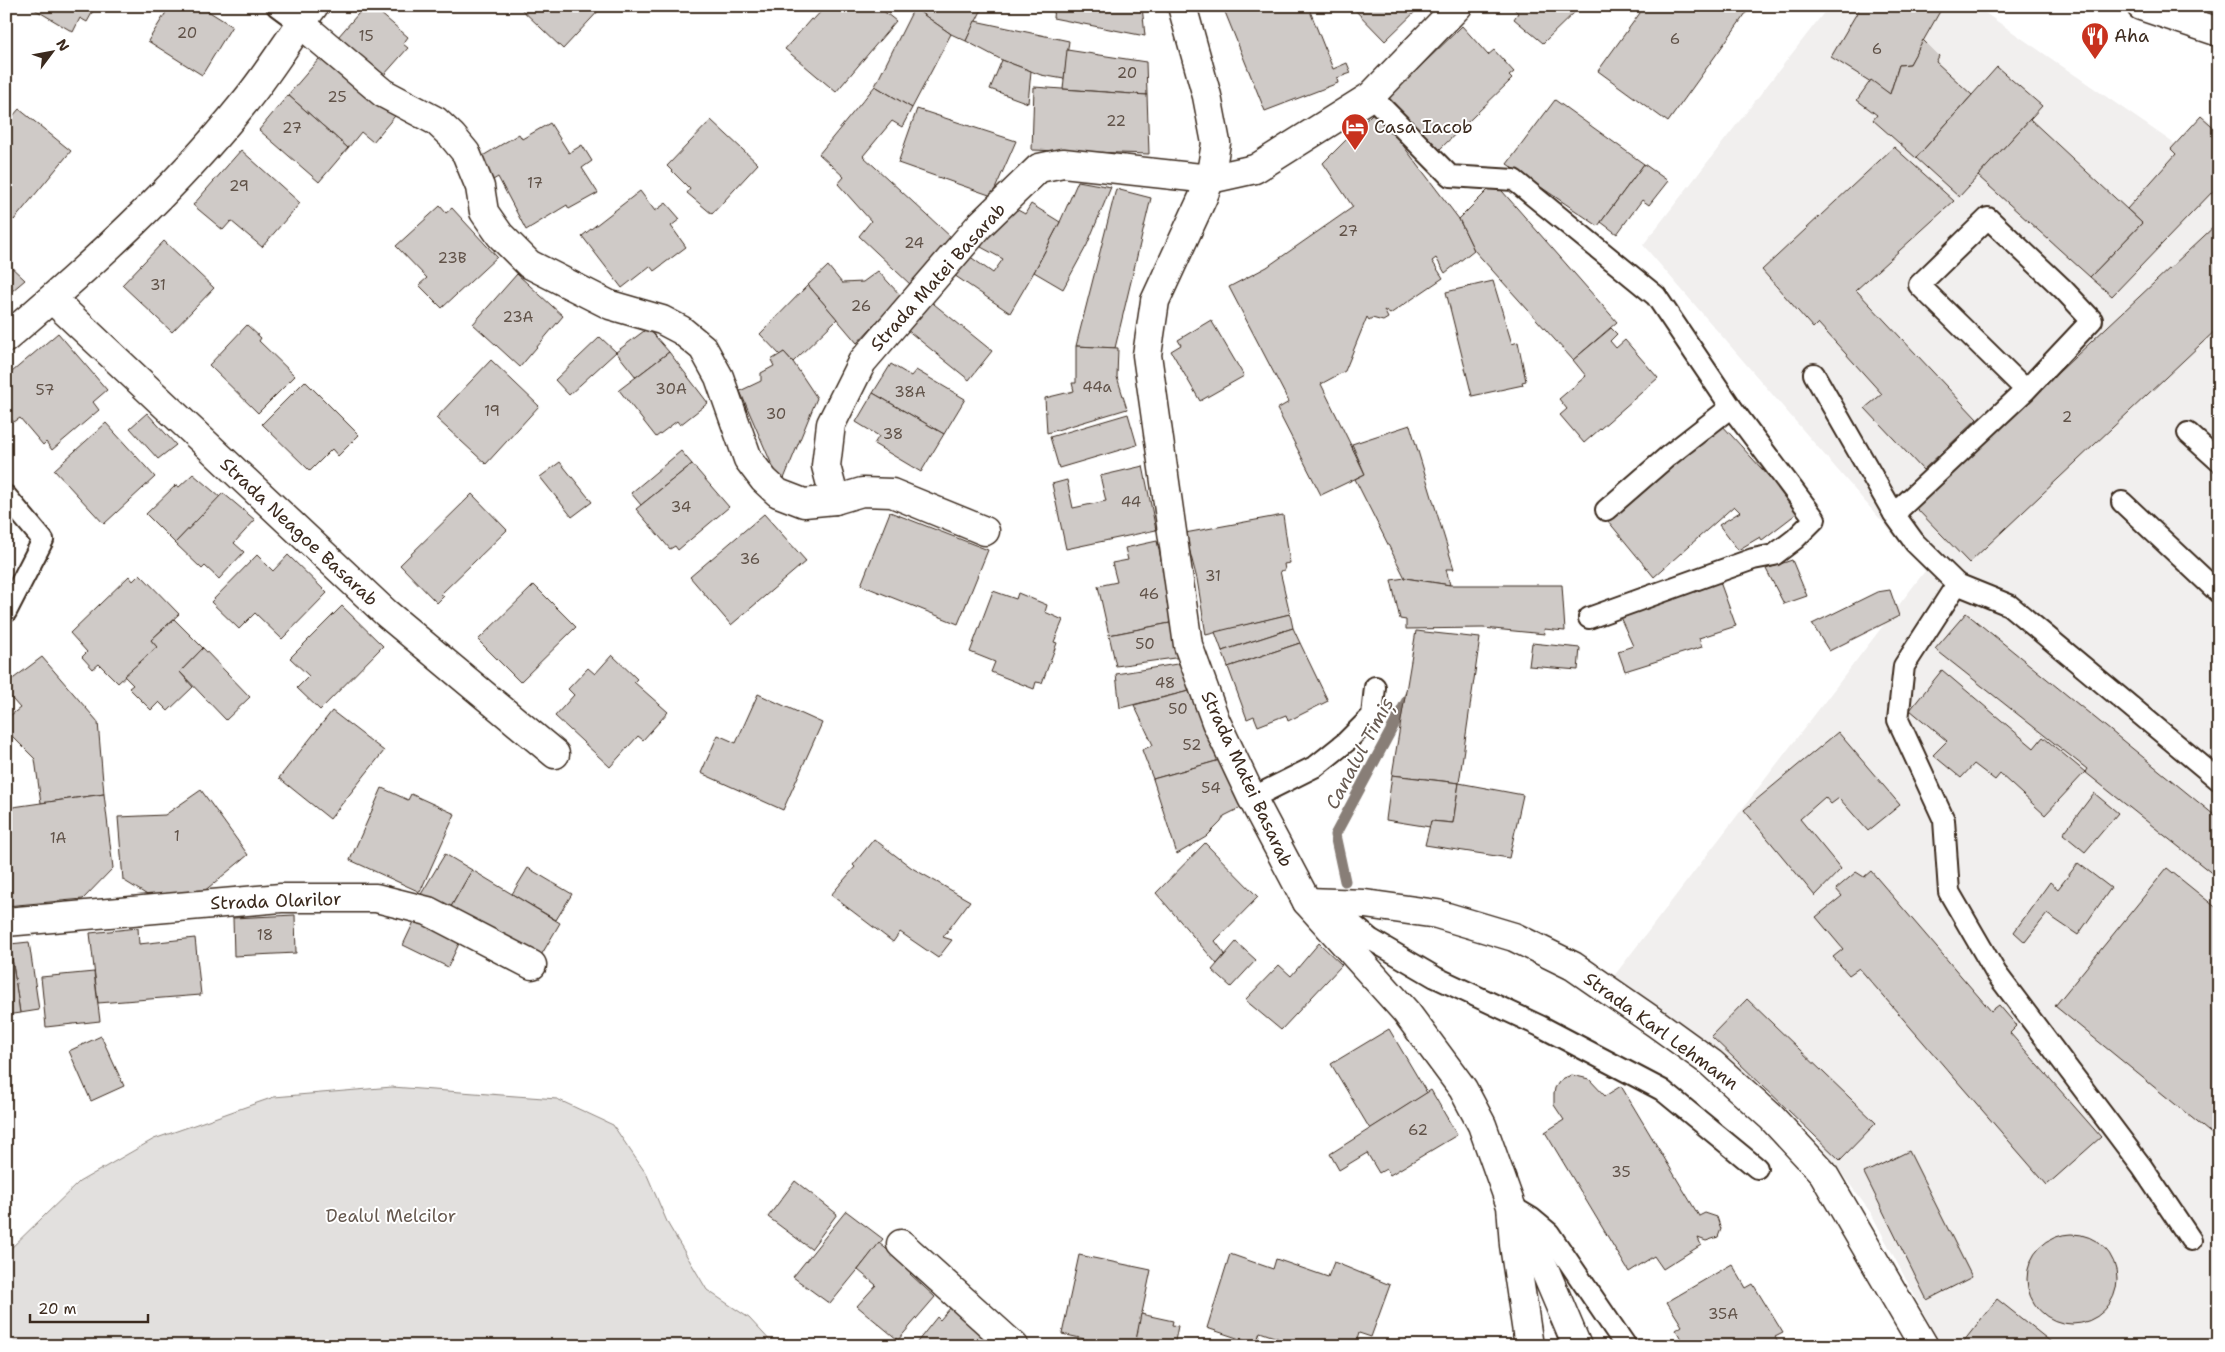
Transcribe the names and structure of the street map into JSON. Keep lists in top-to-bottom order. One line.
{"streets":{"street":["Strada Matei Basarab","Strada Neagoe Basarab","Strada Olarilor","Strada Karl Lehmann"]},"crossings":[["Strada Matei Basarab","Strada Karl Lehmann"]],"water":["Canalul Timiș"],"parks":["Dealul Melcilor"],"places":{"restaurant":["Aha"],"hotel":["Casa Iacob"]},"house_numbers":["20","15","6","6","20","25","22","27","17","29","27","24","23B","31","26","23A","44a","30A","57","38A","19","30","2","38","44","34","36","31","46","50","48","50","52","54","1","1A","18","62","35","35A"],"scale_bar":"20 m","north":"top right"}
